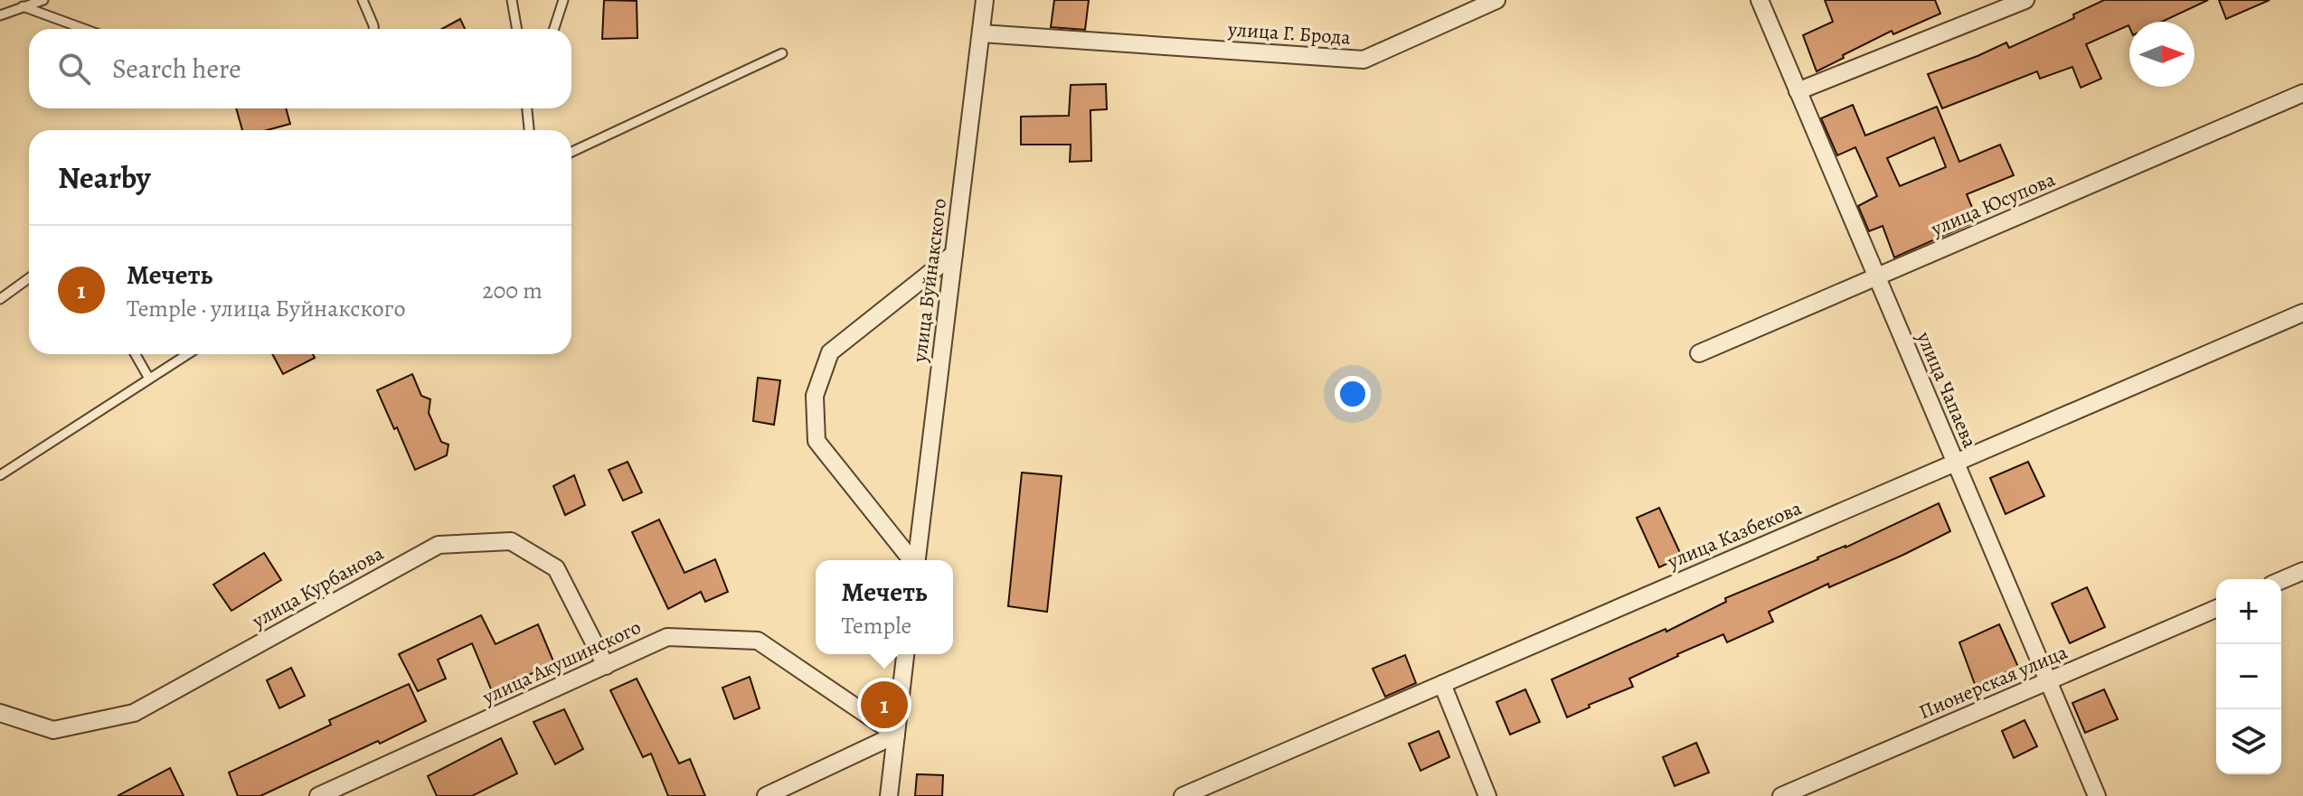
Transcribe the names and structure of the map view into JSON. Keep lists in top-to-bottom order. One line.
{"streets":{"street":["улица Г. Брода","улица Юсупова","улица Буйнакского","улица Чапаева","улица Казбекова","улица Курбанова","улица Акушинского","Пионерская улица"]},"crossings":[["улица Г. Брода","улица Буйнакского"],["улица Юсупова","улица Чапаева"],["улица Чапаева","улица Казбекова"],["улица Чапаева","Пионерская улица"],["улица Курбанова","улица Акушинского"]],"north":"right","page":{"search":"Search here","heading":"Nearby","list":[{"mark":"1","name":"Мечеть","note":"Temple · улица Буйнакского","value":"200 m"}],"popup":["Мечеть","Temple"],"map_buttons":["+","−"],"pins":"1"}}
